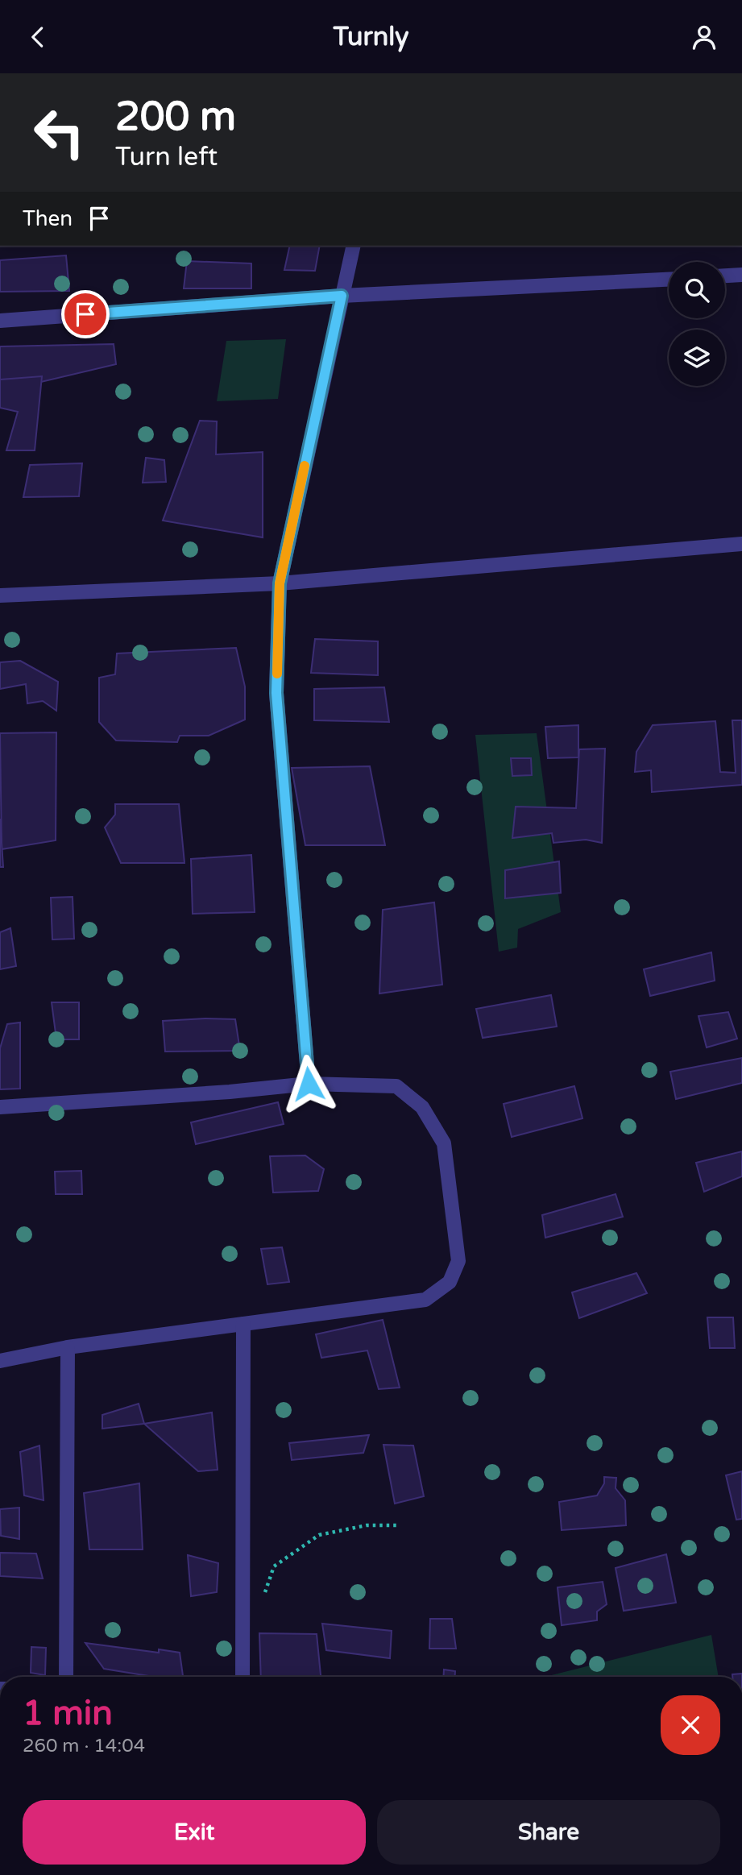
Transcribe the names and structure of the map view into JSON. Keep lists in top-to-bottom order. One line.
{"page":{"header":"Turnly","turn":["200 m","Turn left"],"then":"Then","heading":["1 min","260 m · 14:04"],"buttons":["Exit","Share"]}}
